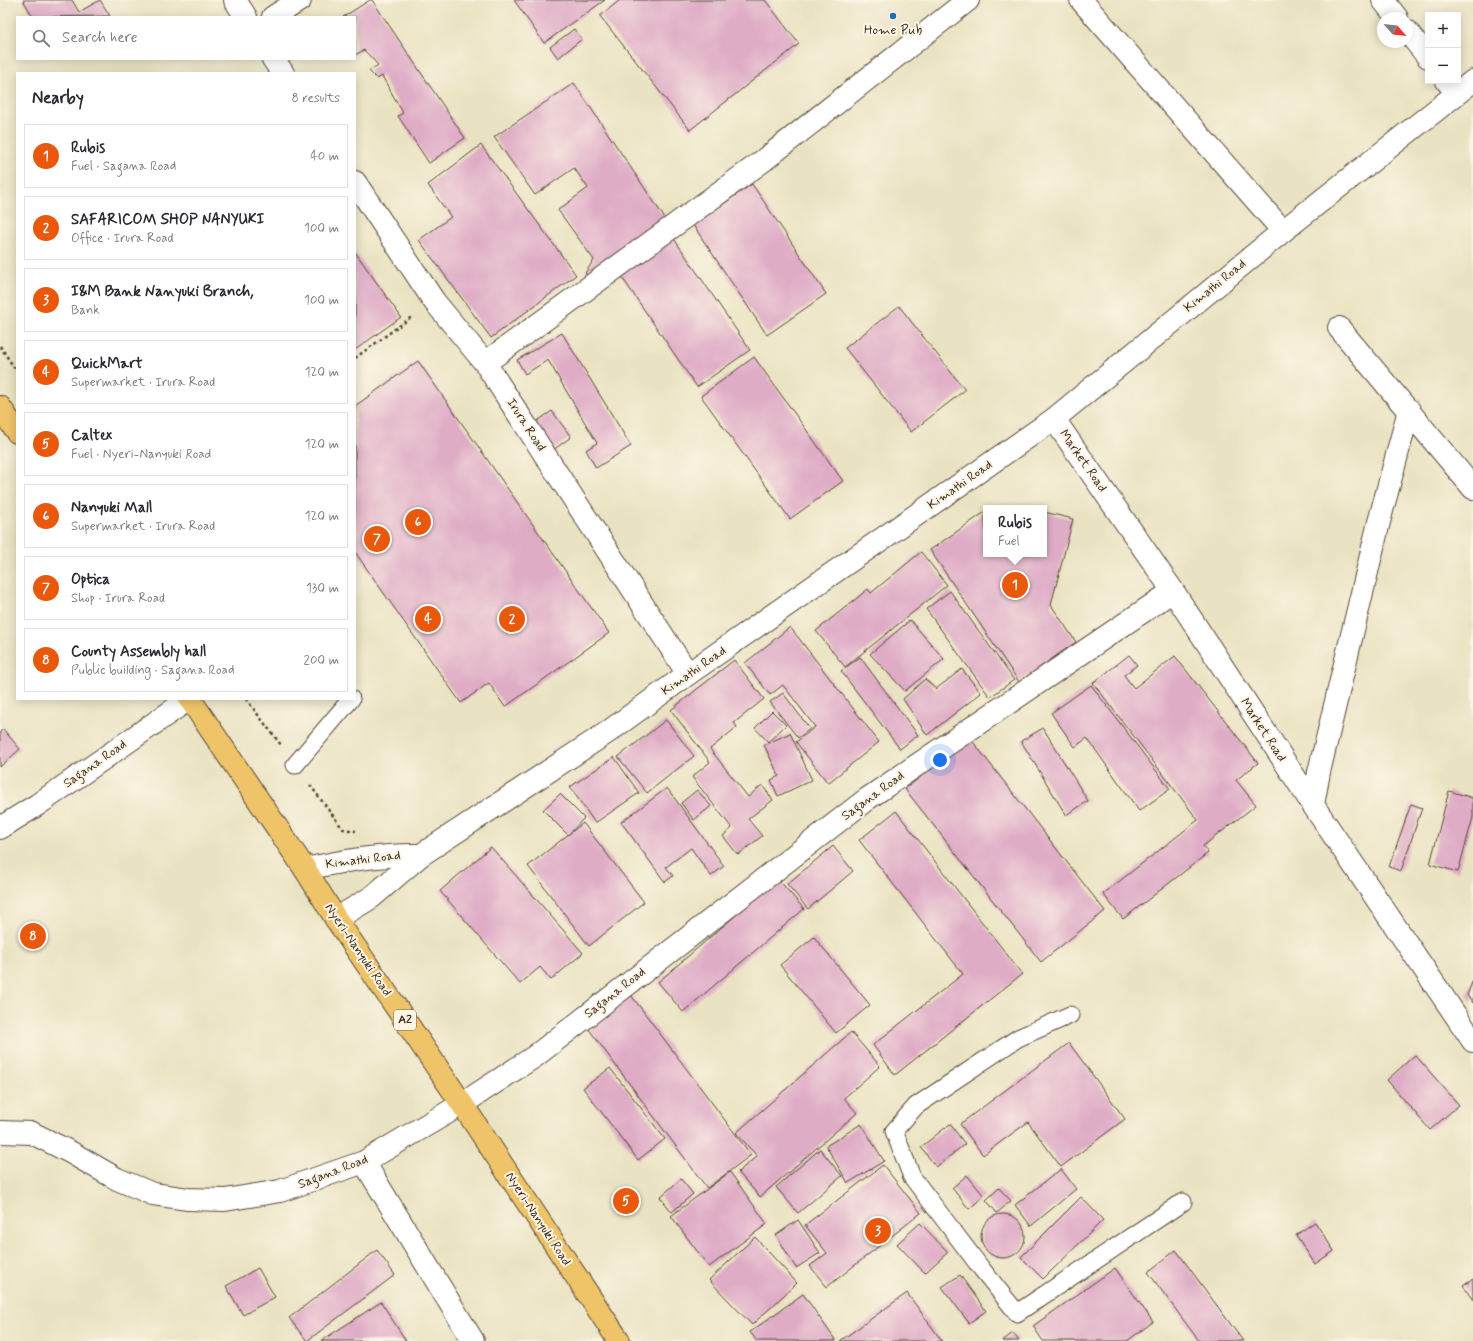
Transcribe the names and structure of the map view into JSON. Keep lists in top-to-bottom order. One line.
{"streets":{"highway":["Nyeri-Nanyuki Road","A2"],"street":["Kimathi Road","Irura Road","Market Road","Sagana Road"]},"crossings":[["Kimathi Road","Irura Road"],["Kimathi Road","Market Road"],["Kimathi Road","Nyeri-Nanyuki Road"],["Market Road","Sagana Road"],["Sagana Road","Nyeri-Nanyuki Road"]],"places":["Home Pub"],"north":"bottom right","page":{"map_buttons":["+","−"],"search":"Search here","heading":["Nearby","8 results"],"list":[{"mark":"1","name":"Rubis","note":"Fuel · Sagana Road","value":"40 m"},{"mark":"2","name":"SAFARICOM SHOP NANYUKI","note":"Office · Irura Road","value":"100 m"},{"mark":"3","name":"I&M Bank Nanyuki Branch,","note":"Bank","value":"100 m"},{"mark":"4","name":"QuickMart","note":"Supermarket · Irura Road","value":"120 m"},{"mark":"5","name":"Caltex","note":"Fuel · Nyeri-Nanyuki Road","value":"120 m"},{"mark":"6","name":"Nanyuki Mall","note":"Supermarket · Irura Road","value":"120 m"},{"mark":"7","name":"Optica","note":"Shop · Irura Road","value":"130 m"},{"mark":"8","name":"County Assembly hall","note":"Public building · Sagana Road","value":"200 m"}],"popup":["Rubis","Fuel"],"pins":["6","7","1","2","4","8","5","3"]}}
